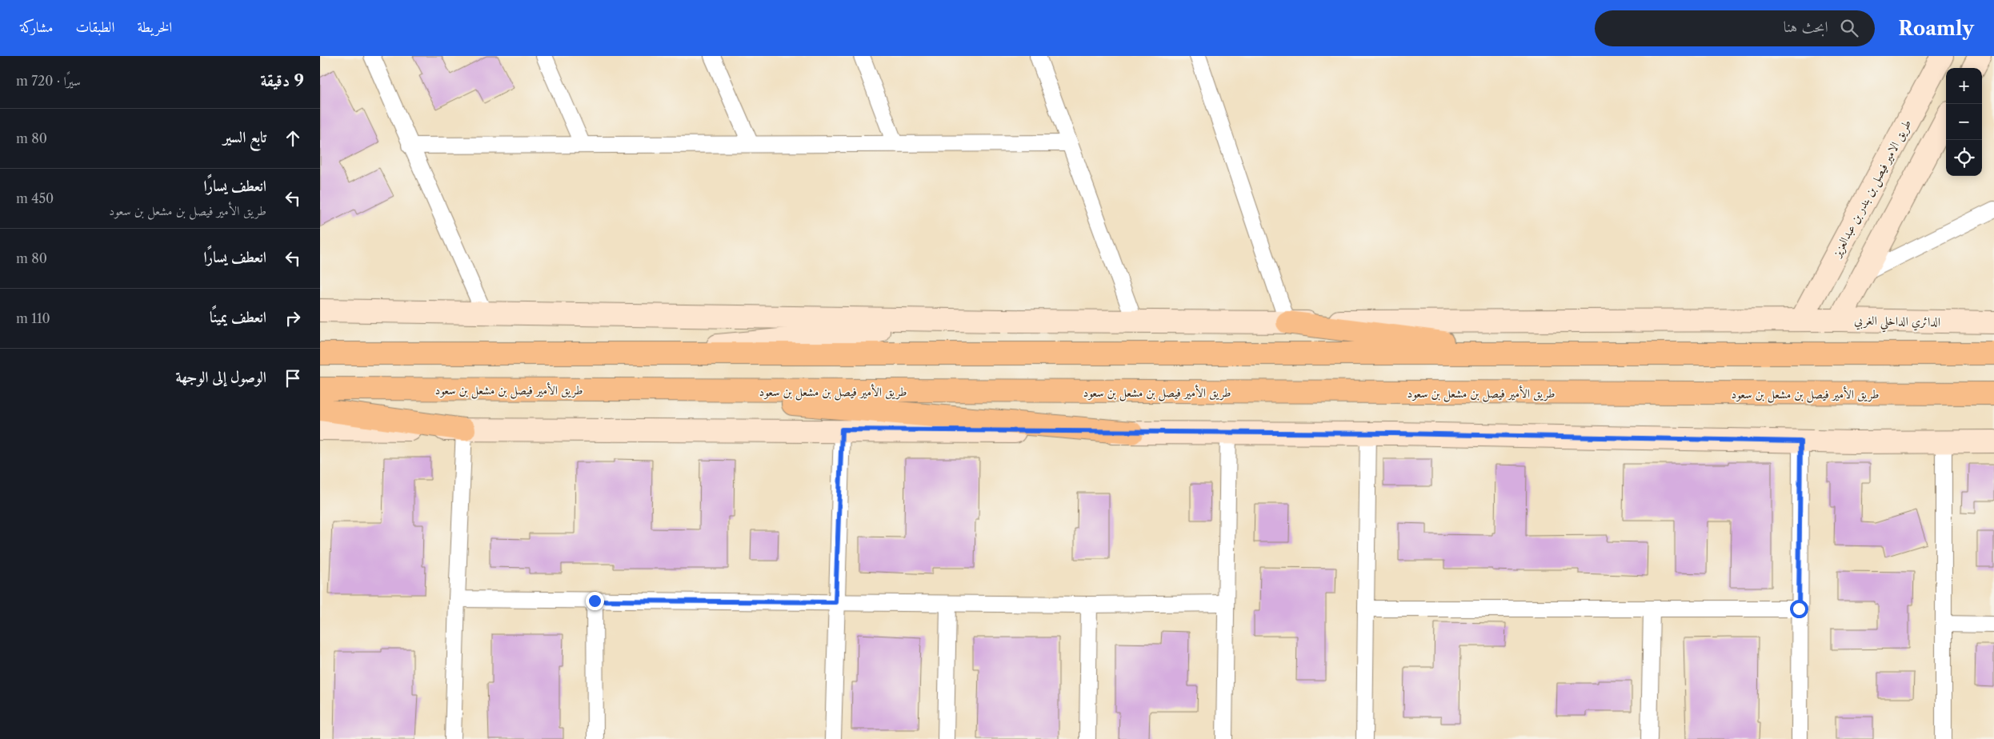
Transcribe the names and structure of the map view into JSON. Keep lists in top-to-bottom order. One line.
{"streets":{"main road":["طريق الامير فيصل بن بندر بن عبدالعزيز","الدائري الداخلي الغربي","طريق الأمير فيصل بن مشعل بن سعود"]},"crossings":[["طريق الامير فيصل بن بندر بن عبدالعزيز","الدائري الداخلي الغربي"]],"page":{"header":"Roamly","search":"ابحث هنا","nav":["الخريطة","الطبقات","مشاركة"],"heading":["9 دقيقة","سيرًا · 720 m"],"map_buttons":["+","−"],"list":[["تابع السير","80 m"],["انعطف يسارًا","طريق الأمير فيصل بن مشعل بن سعود","450 m"],["انعطف يسارًا","80 m"],["انعطف يمينًا","110 m"],"الوصول إلى الوجهة"]}}
